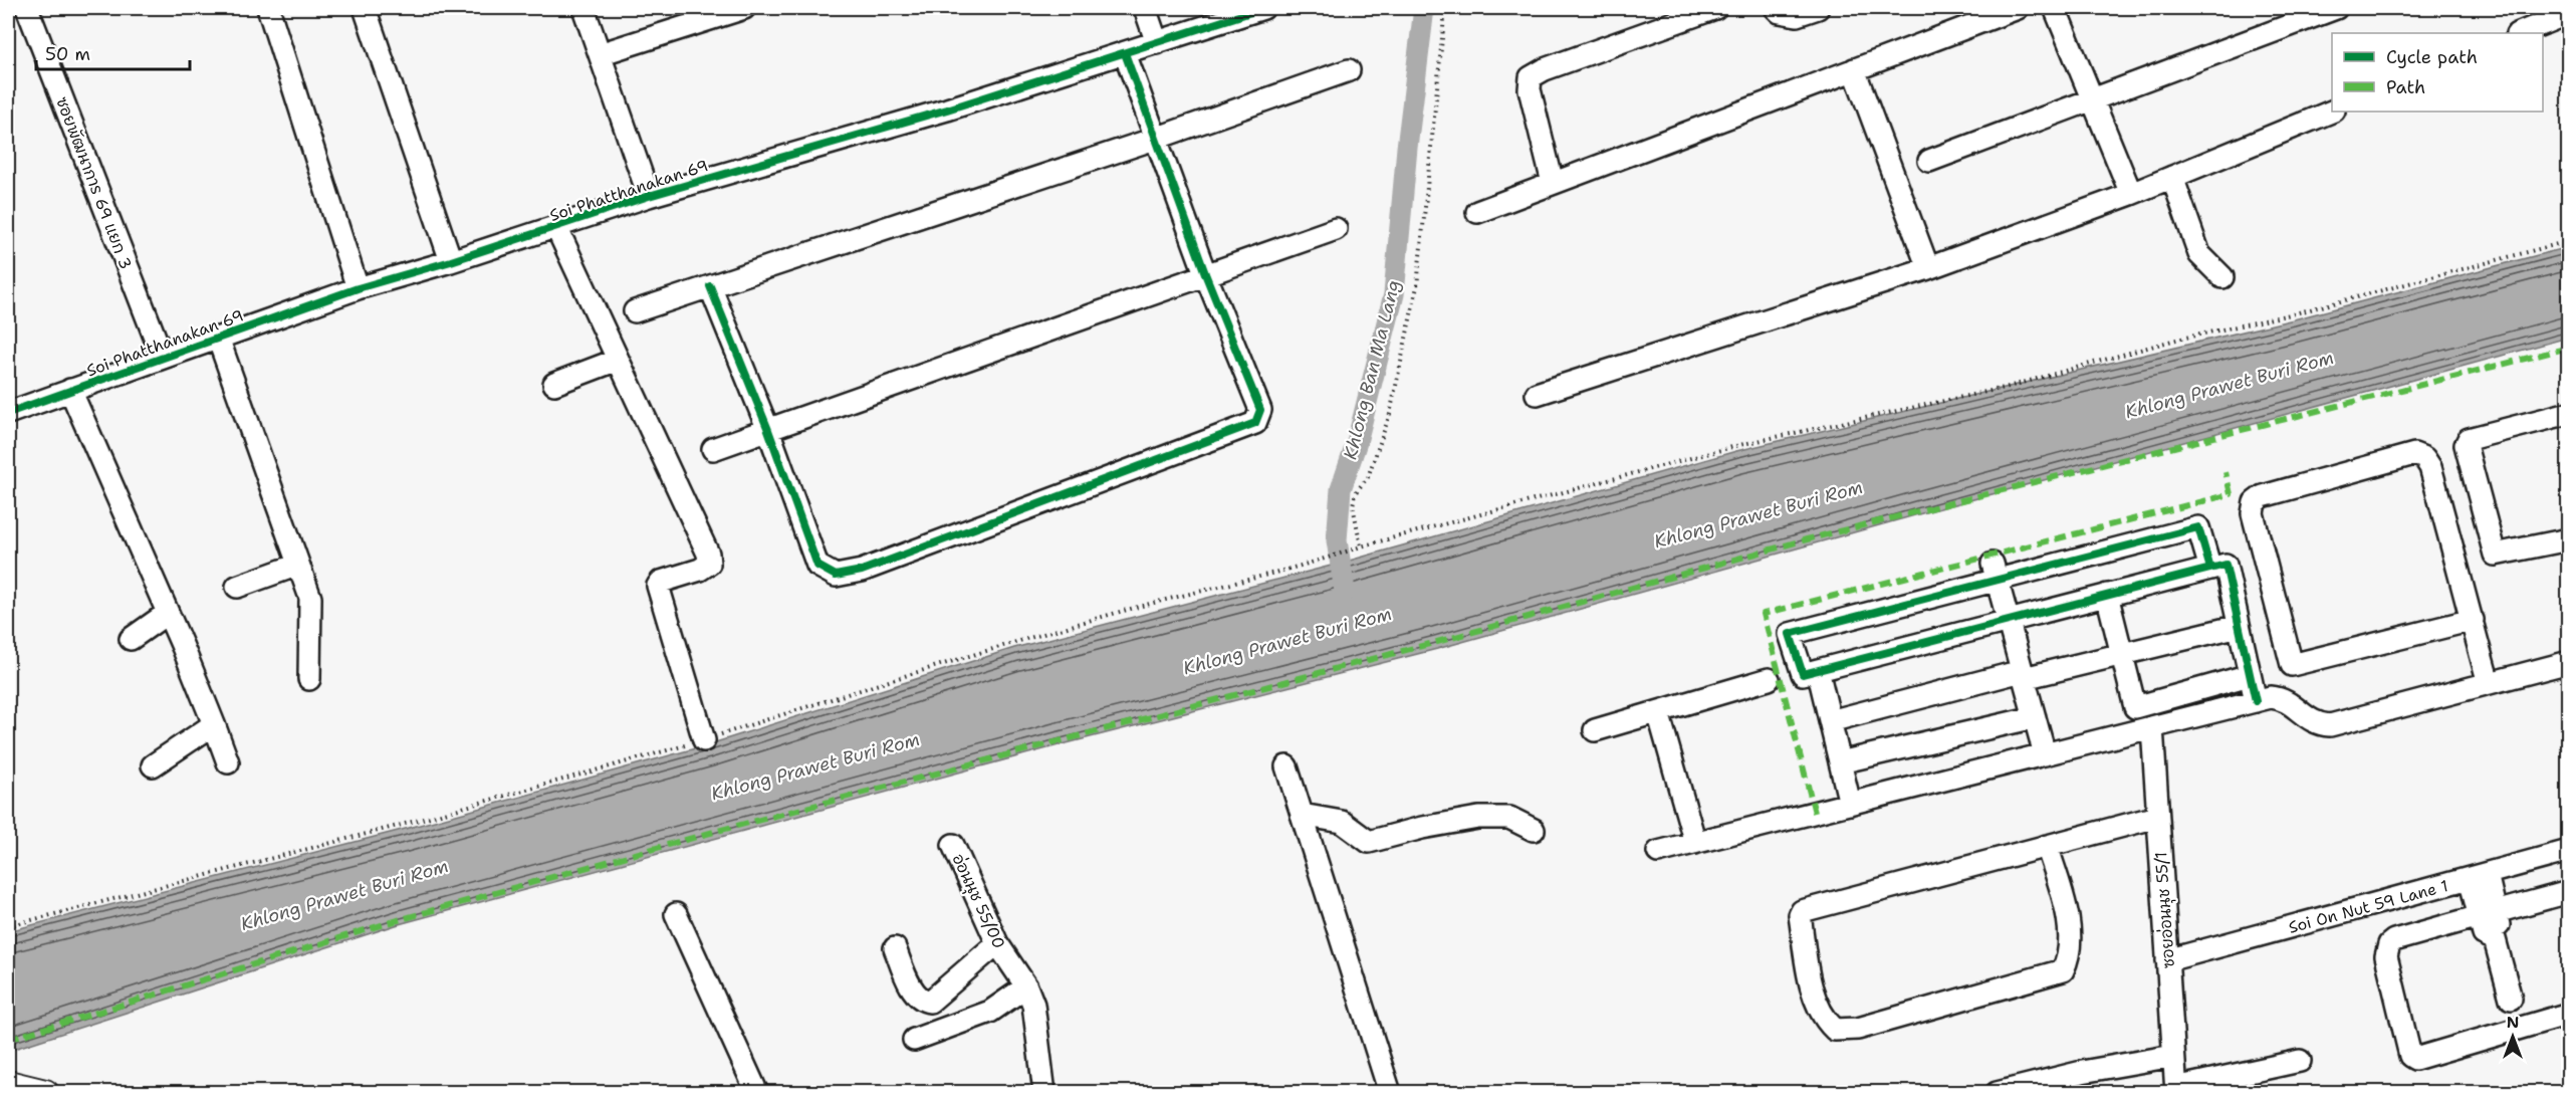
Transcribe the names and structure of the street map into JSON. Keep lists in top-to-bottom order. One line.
{"streets":{"street":["ซอยพัฒนาการ 69 แยก 3","Soi Phatthanakan 69","อ่อนนุช 55/00","Soi On Nut 59 Lane 1","ซอยอ่อนนุช 55/1"]},"crossings":[["ซอยพัฒนาการ 69 แยก 3","Soi Phatthanakan 69"],["Soi On Nut 59 Lane 1","ซอยอ่อนนุช 55/1"]],"water":["Khlong Ban Ma Lang","Khlong Prawet Buri Rom"],"legend":["Cycle path","Path"],"scale_bar":"50 m","north":"top"}
